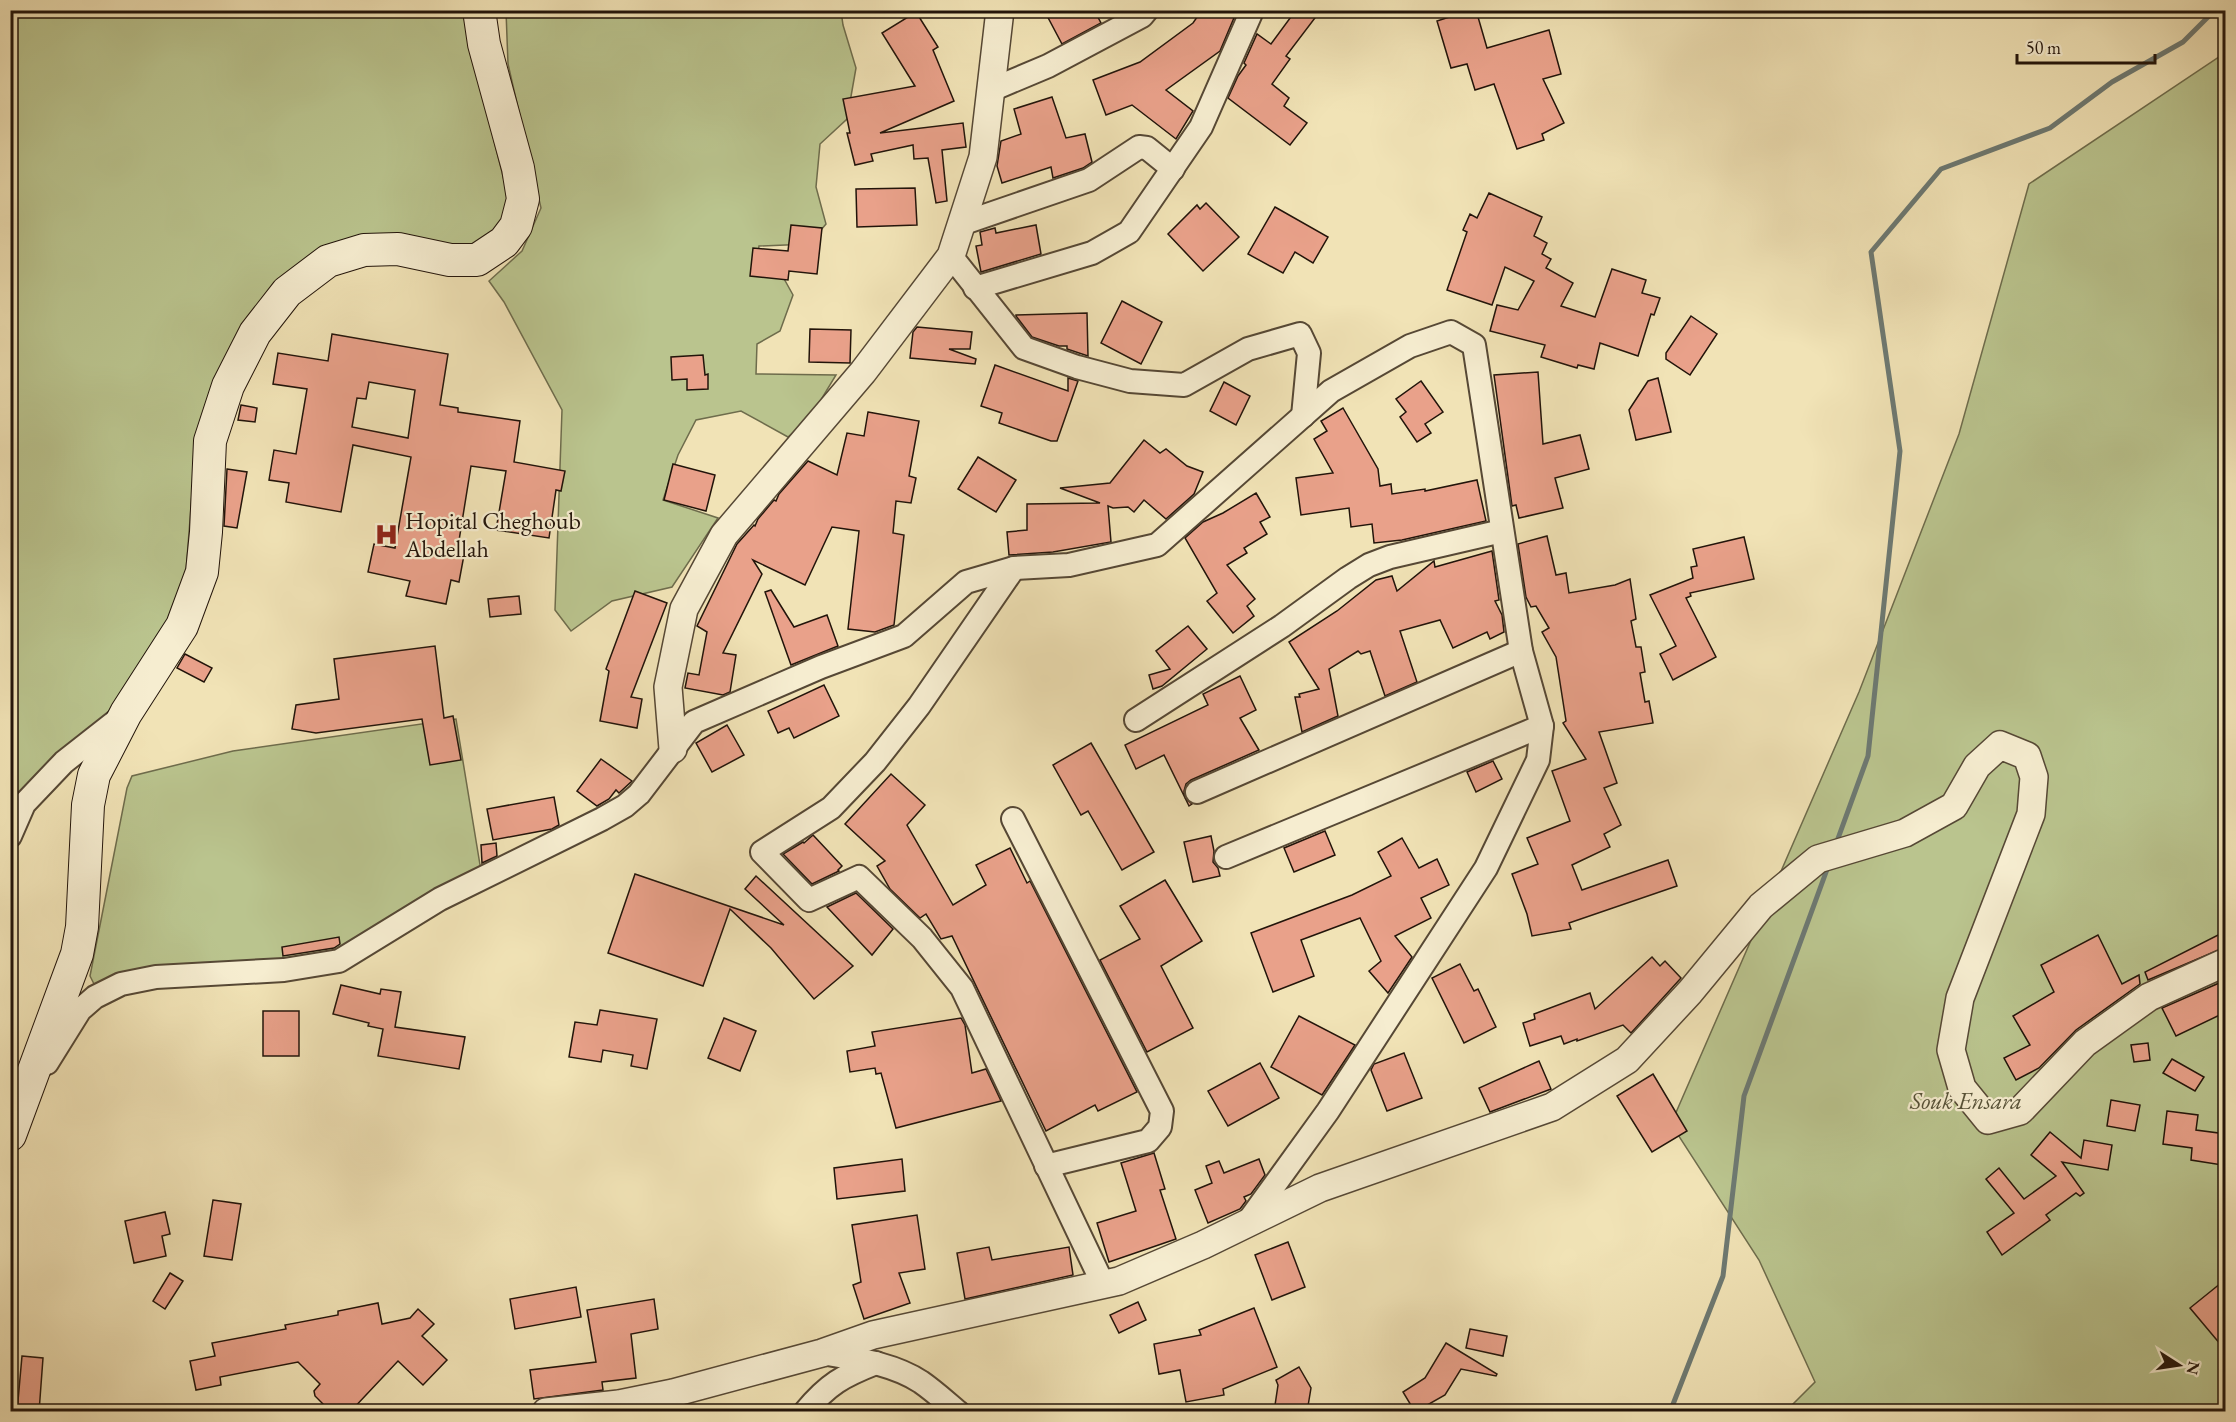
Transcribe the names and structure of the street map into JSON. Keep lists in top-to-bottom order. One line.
{"parks":["Souk Ensara"],"places":{"hospital":["Hopital Cheghoub Abdellah"]},"scale_bar":"50 m","north":"right"}
